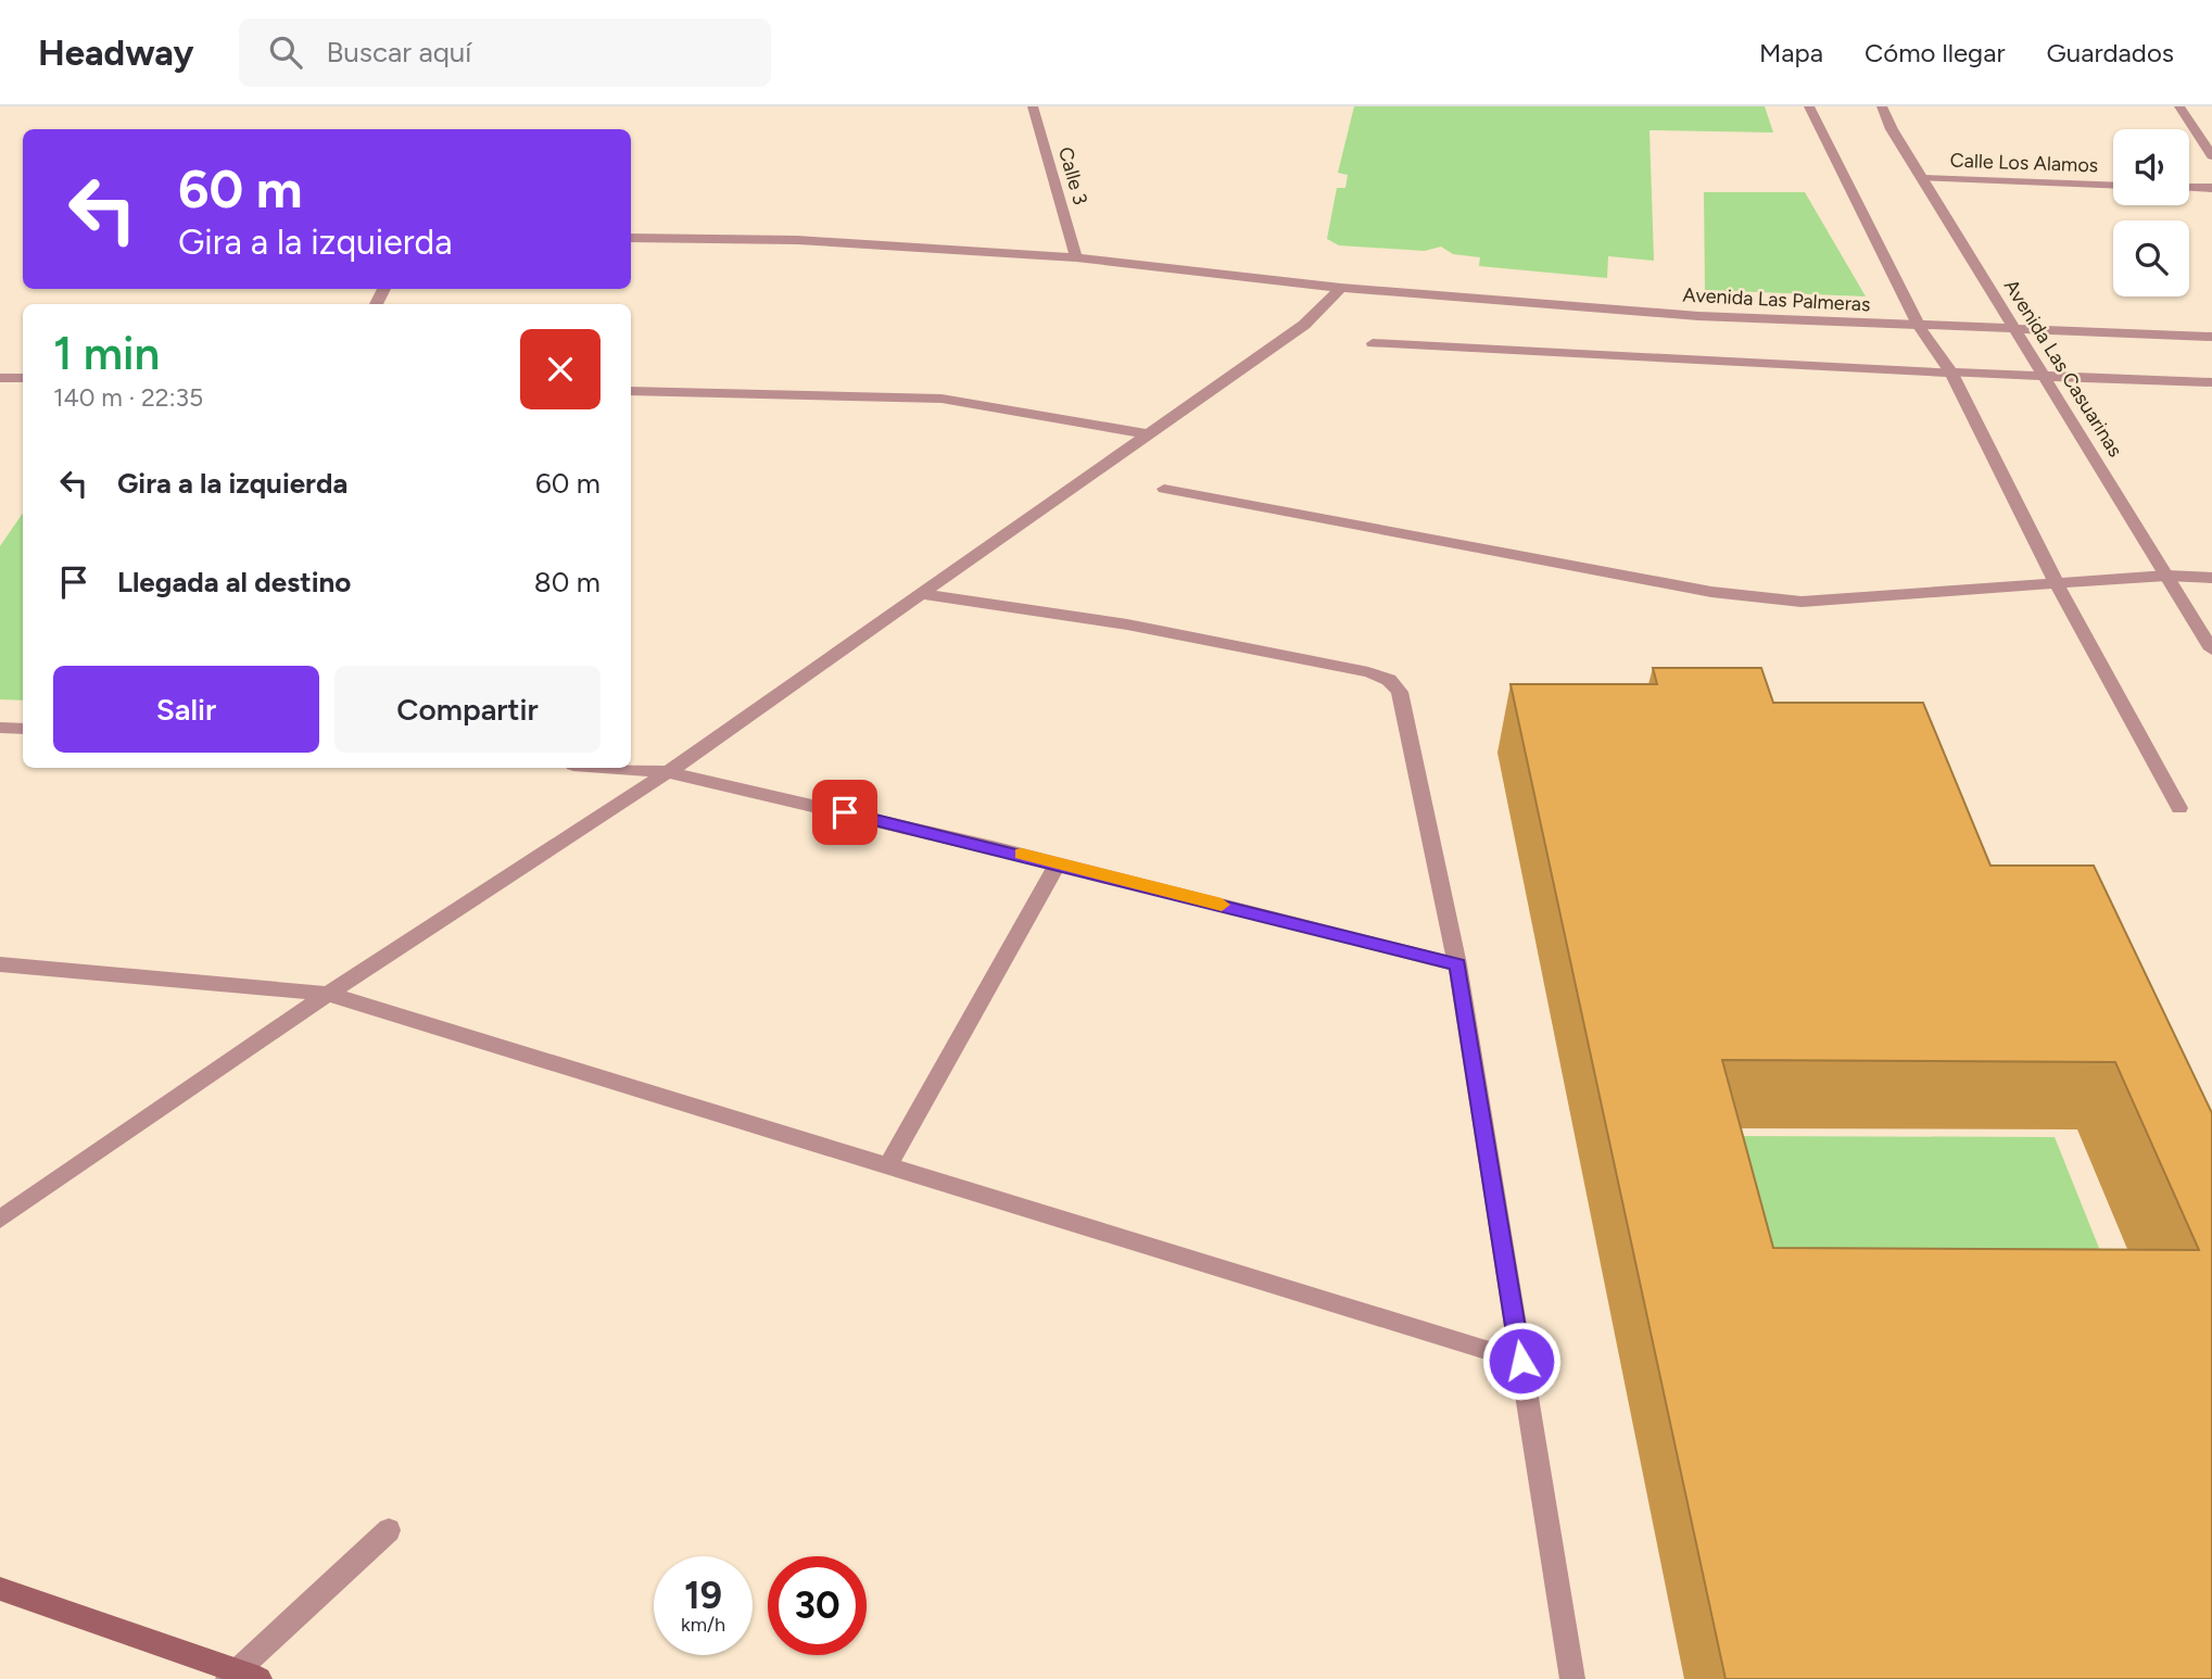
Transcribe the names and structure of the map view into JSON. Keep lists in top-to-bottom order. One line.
{"streets":{"street":["Calle Los Alamos","Calle 3","Avenida Las Palmeras","Avenida Las Casuarinas"]},"crossings":[["Calle Los Alamos","Avenida Las Casuarinas"],["Calle 3","Avenida Las Palmeras"],["Avenida Las Palmeras","Avenida Las Casuarinas"]],"page":{"header":"Headway","search":"Buscar aquí","nav":["Mapa","Cómo llegar","Guardados"],"turn":["60 m","Gira a la izquierda"],"heading":["1 min","140 m · 22:35"],"list":[{"name":"Gira a la izquierda","value":"60 m"},{"name":"Llegada al destino","value":"80 m"}],"buttons":["Salir","Compartir"],"speed":"19 km/h","limit":"30"}}
